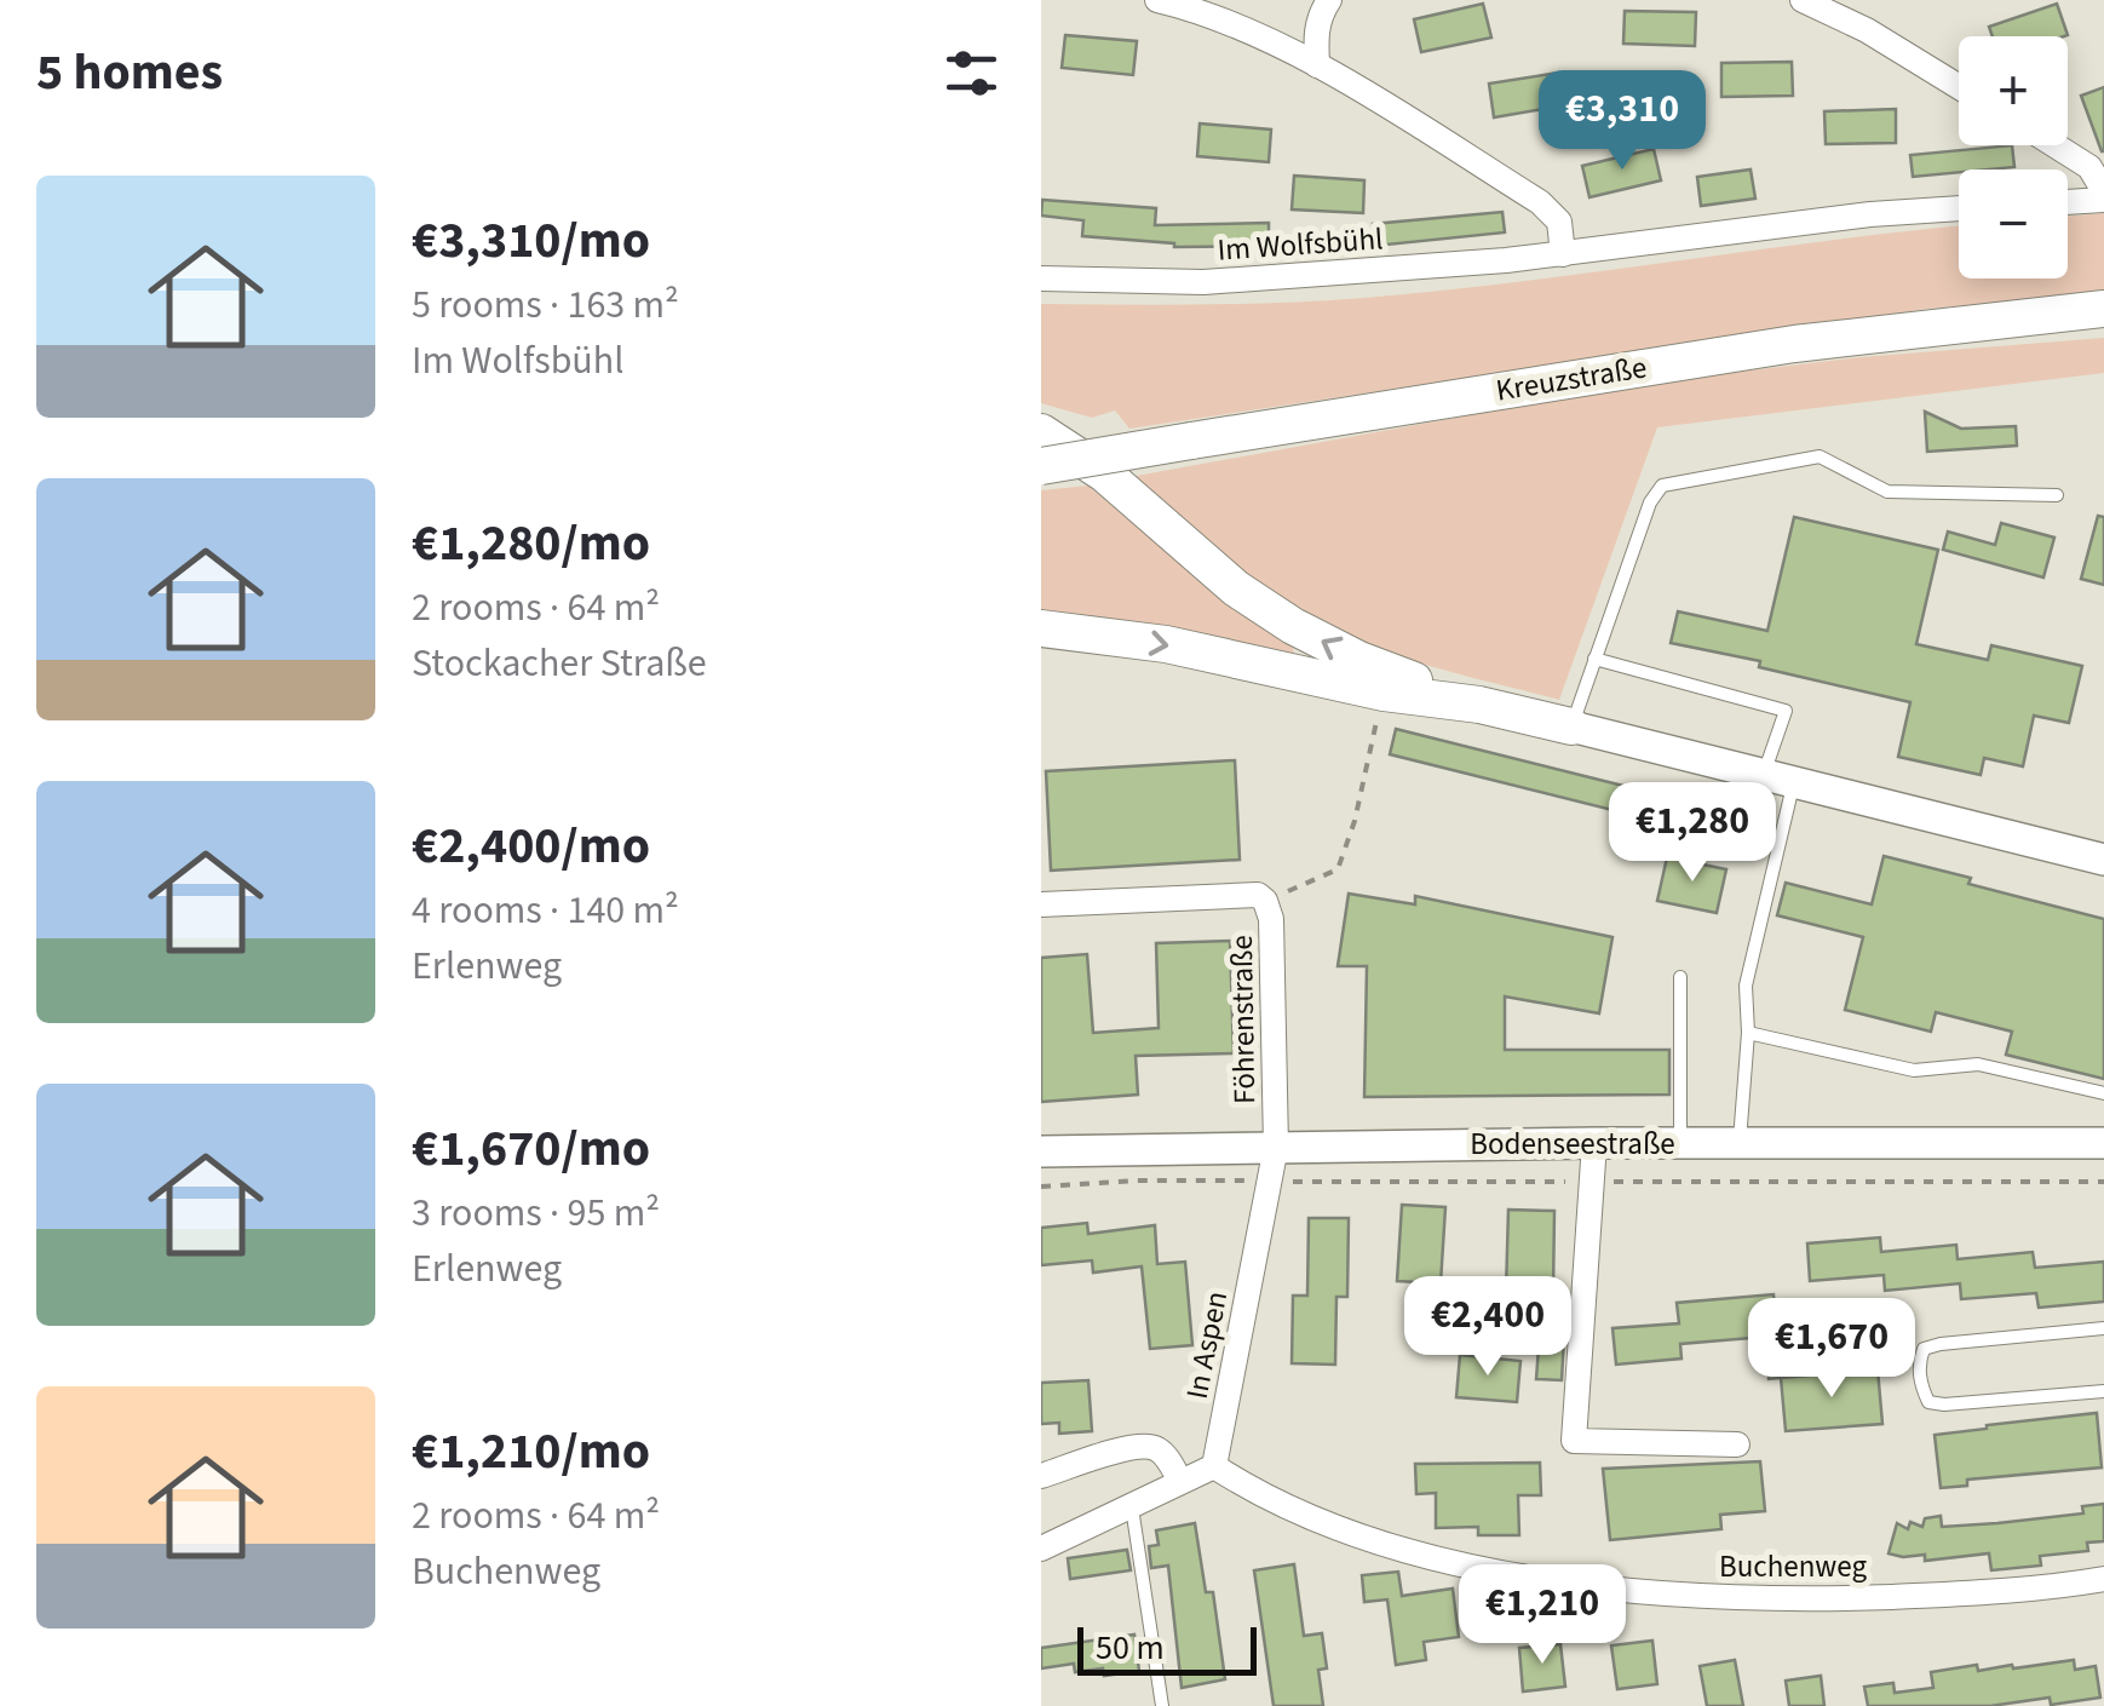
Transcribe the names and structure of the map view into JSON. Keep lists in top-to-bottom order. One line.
{"streets":{"main road":["Kreuzstraße"],"street":["Im Wolfsbühl","Föhrenstraße","Bodenseestraße","In Aspen","Buchenweg"]},"crossings":[["Föhrenstraße","Bodenseestraße"],["Föhrenstraße","In Aspen"],["Bodenseestraße","In Aspen"],["In Aspen","Buchenweg"]],"scale_bar":"50 m","page":{"heading":"5 homes","map_buttons":["+","−"],"price":["€3,310","€1,280","€2,400","€1,670","€1,210"],"list":[{"name":"€3,310/mo","note":"5 rooms · 163 m² · Im Wolfsbühl"},{"name":"€1,280/mo","note":"2 rooms · 64 m² · Stockacher Straße"},{"name":"€2,400/mo","note":"4 rooms · 140 m² · Erlenweg"},{"name":"€1,670/mo","note":"3 rooms · 95 m² · Erlenweg"},{"name":"€1,210/mo","note":"2 rooms · 64 m² · Buchenweg"}],"scale":"50 m"}}
